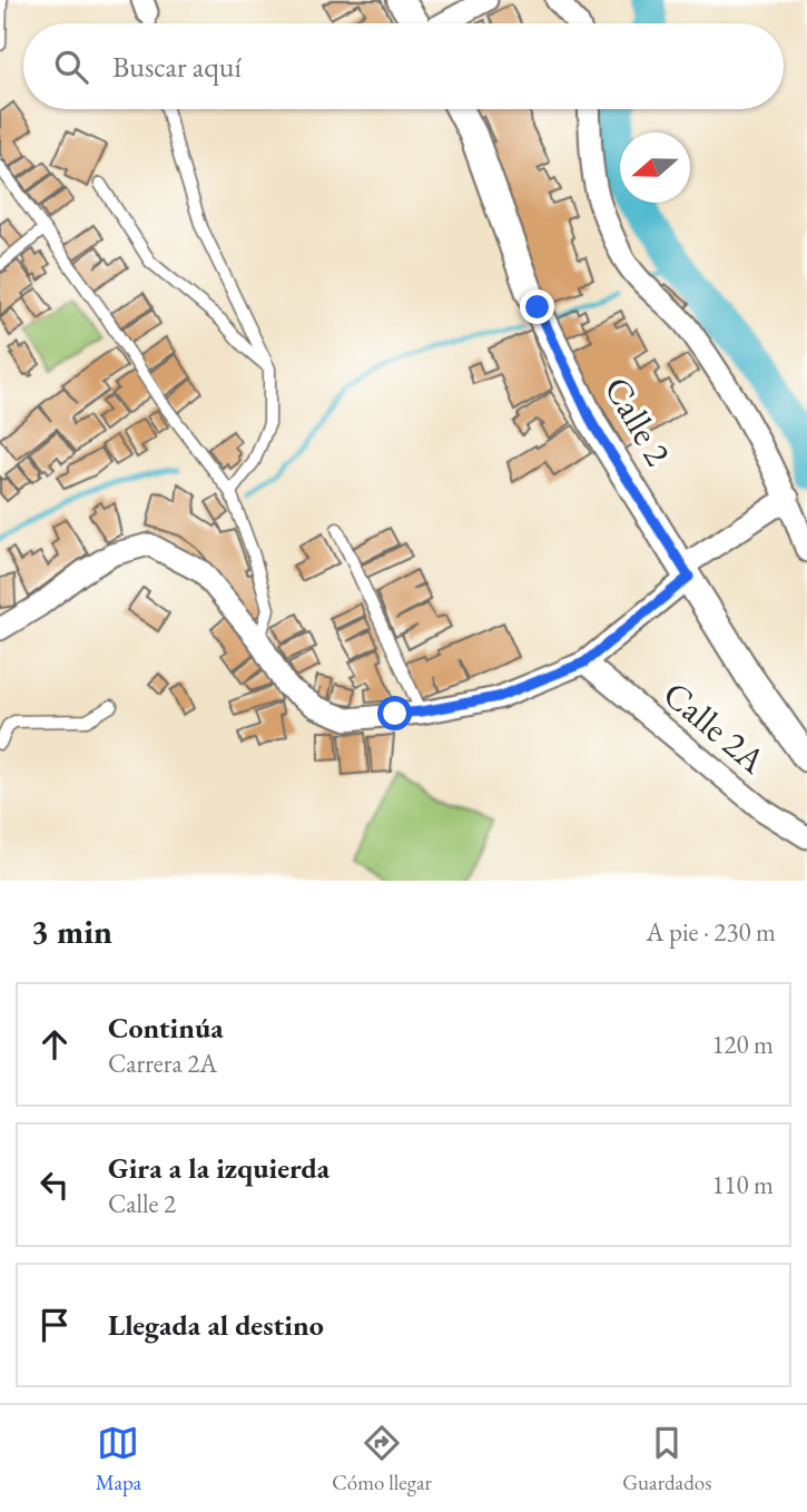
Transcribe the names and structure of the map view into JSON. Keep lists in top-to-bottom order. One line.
{"streets":{"street":["Calle 2","Calle 2A"]},"north":"left","page":{"search":"Buscar aquí","heading":["3 min","A pie · 230 m"],"list":[["Continúa","Carrera 2A","120 m"],["Gira a la izquierda","Calle 2","110 m"],"Llegada al destino"],"nav":["Mapa","Cómo llegar","Guardados"]}}
